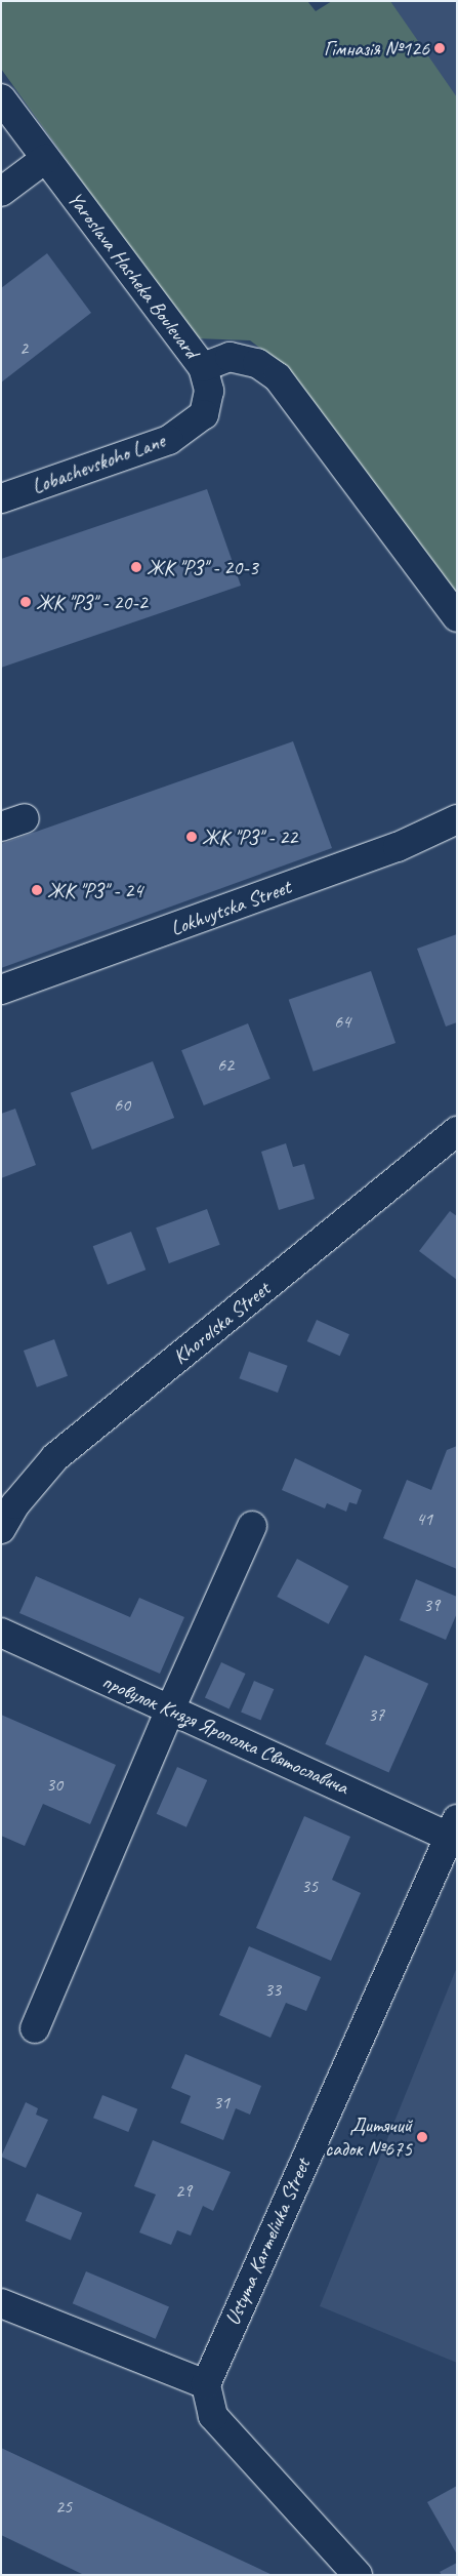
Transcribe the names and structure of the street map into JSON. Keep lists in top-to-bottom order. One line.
{"streets":{"street":["Yaroslava Hasheka Boulevard","Lobachevskoho Lane","Lokhvytska Street","Khorolska Street","провулок Князя Ярополка Святославича","Ustyma Karmeliuka Street"]},"crossings":[["Yaroslava Hasheka Boulevard","Lobachevskoho Lane"],["провулок Князя Ярополка Святославича","Ustyma Karmeliuka Street"]],"places":["Гімназія №126","ЖК \"РЗ\" - 20-3","ЖК \"РЗ\" - 20-2","ЖК \"РЗ\" - 22","ЖК \"РЗ\" - 24","Дитячий садок №675"],"house_numbers":["2","64","62","60","41","39","37","30","35","33","31","29","25"]}
